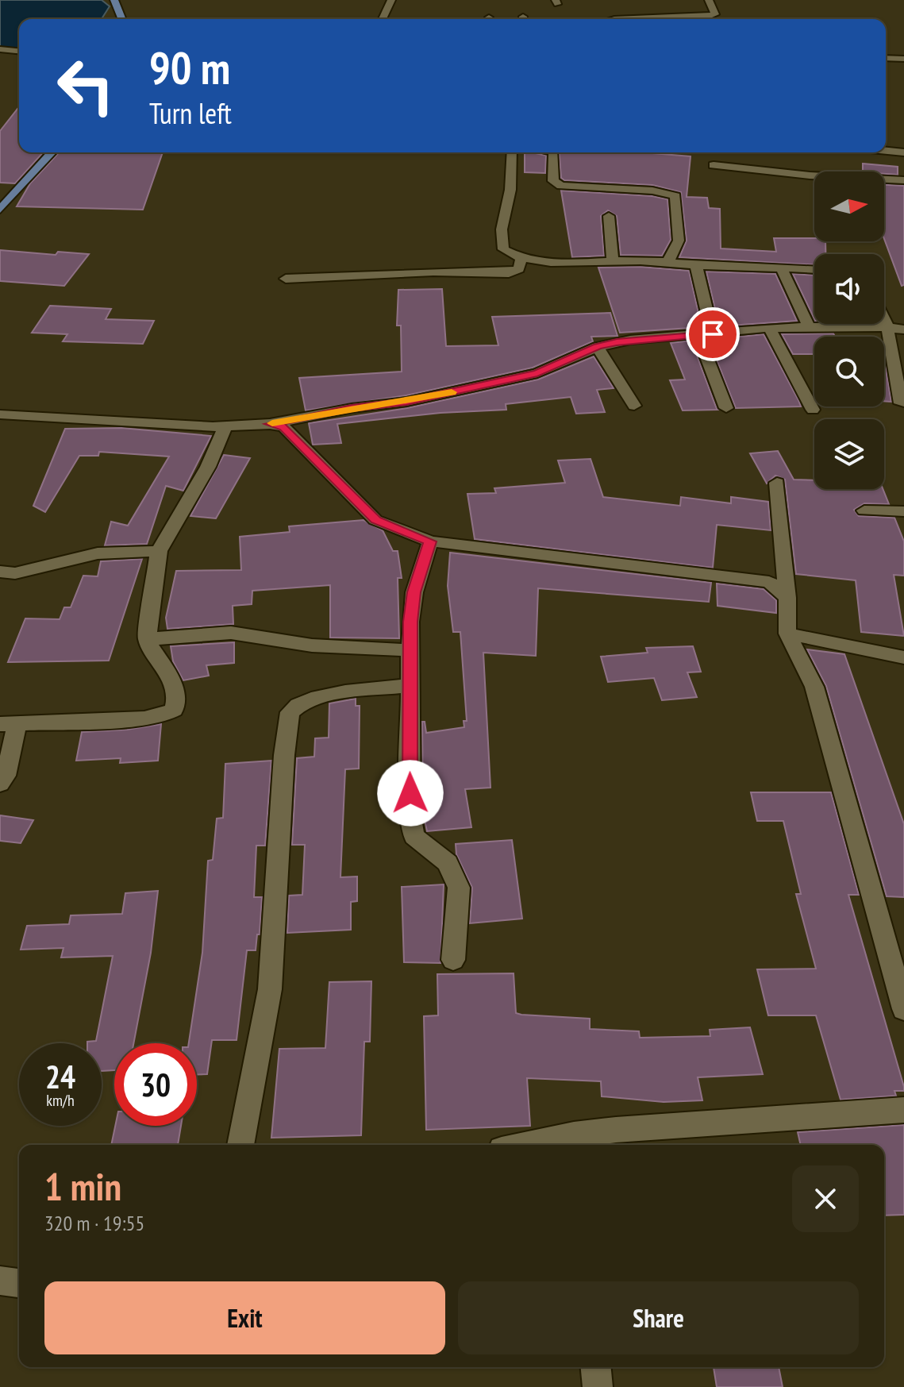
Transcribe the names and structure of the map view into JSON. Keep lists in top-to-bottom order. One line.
{"north":"right","page":{"turn":["90 m","Turn left"],"speed":"24 km/h","limit":"30","heading":["1 min","320 m · 19:55"],"buttons":["Exit","Share"]}}
